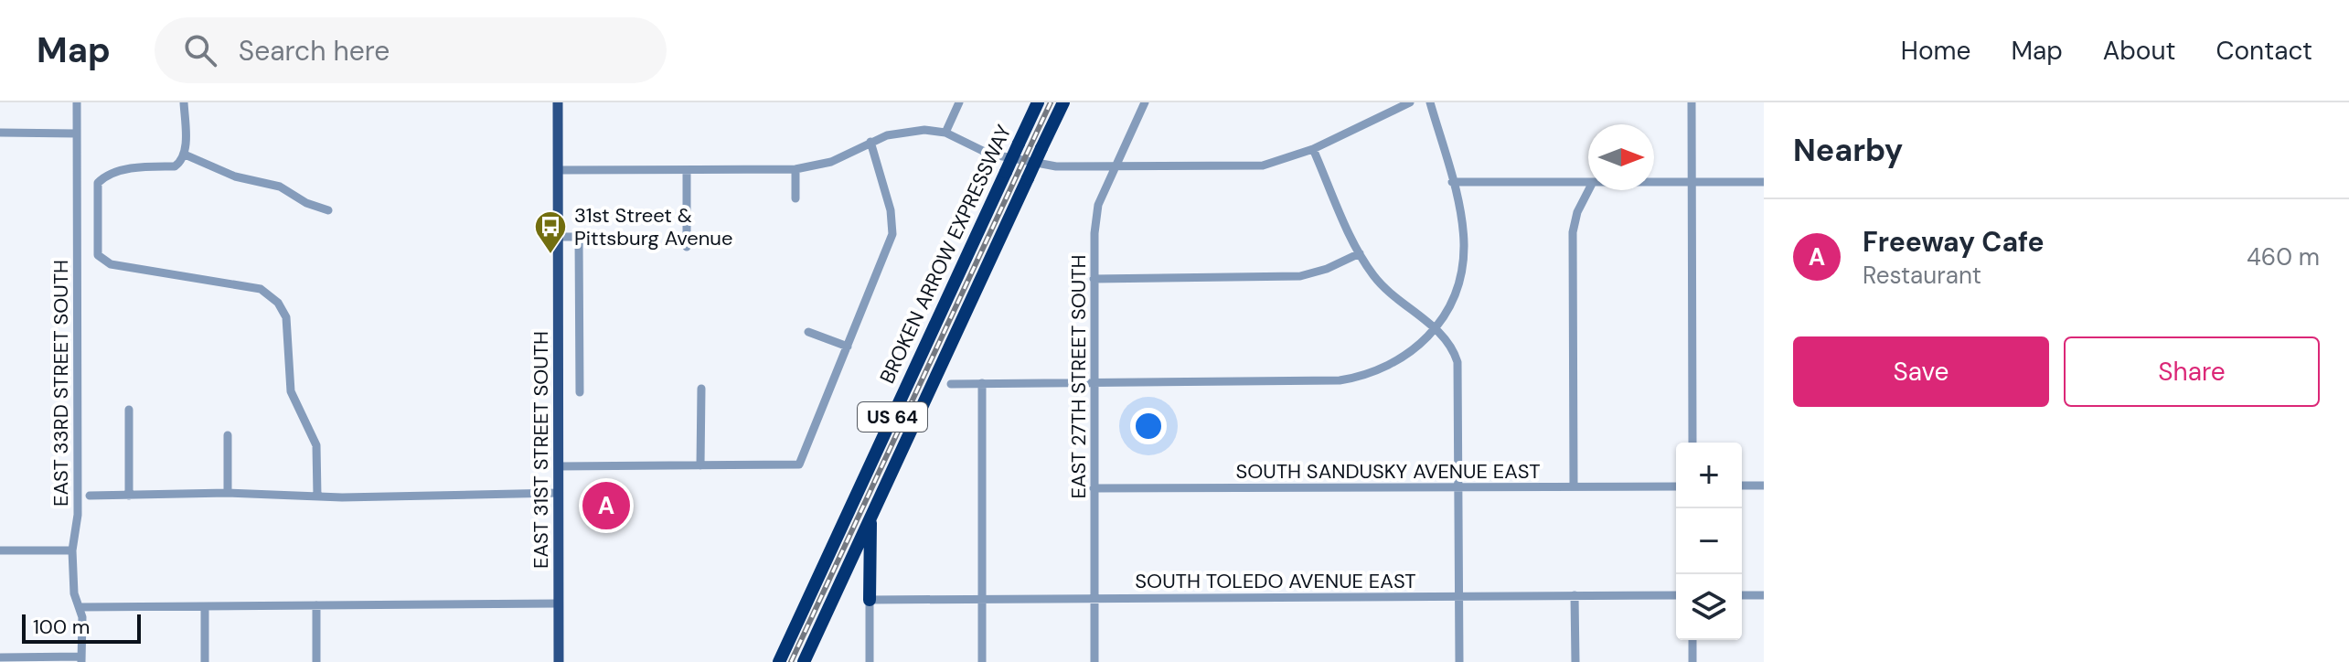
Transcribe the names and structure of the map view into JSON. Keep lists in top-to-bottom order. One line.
{"streets":{"highway":["BROKEN ARROW EXPRESSWAY","US 64"],"main road":["EAST 31ST STREET SOUTH"],"street":["EAST 27TH STREET SOUTH","EAST 33RD STREET SOUTH","SOUTH SANDUSKY AVENUE EAST","SOUTH TOLEDO AVENUE EAST"]},"crossings":[["EAST 27TH STREET SOUTH","SOUTH SANDUSKY AVENUE EAST"],["EAST 27TH STREET SOUTH","SOUTH TOLEDO AVENUE EAST"]],"places":{"bus stop":["31st Street & Pittsburg Avenue"]},"scale_bar":"100 m","north":"right","page":{"header":"Map","search":"Search here","nav":["Home","Map","About","Contact"],"heading":"Nearby","list":[{"mark":"A","name":"Freeway Cafe","note":"Restaurant","value":"460 m"}],"buttons":["Save","Share"],"map_buttons":["+","−"],"pins":"A","scale":"100 m"}}
